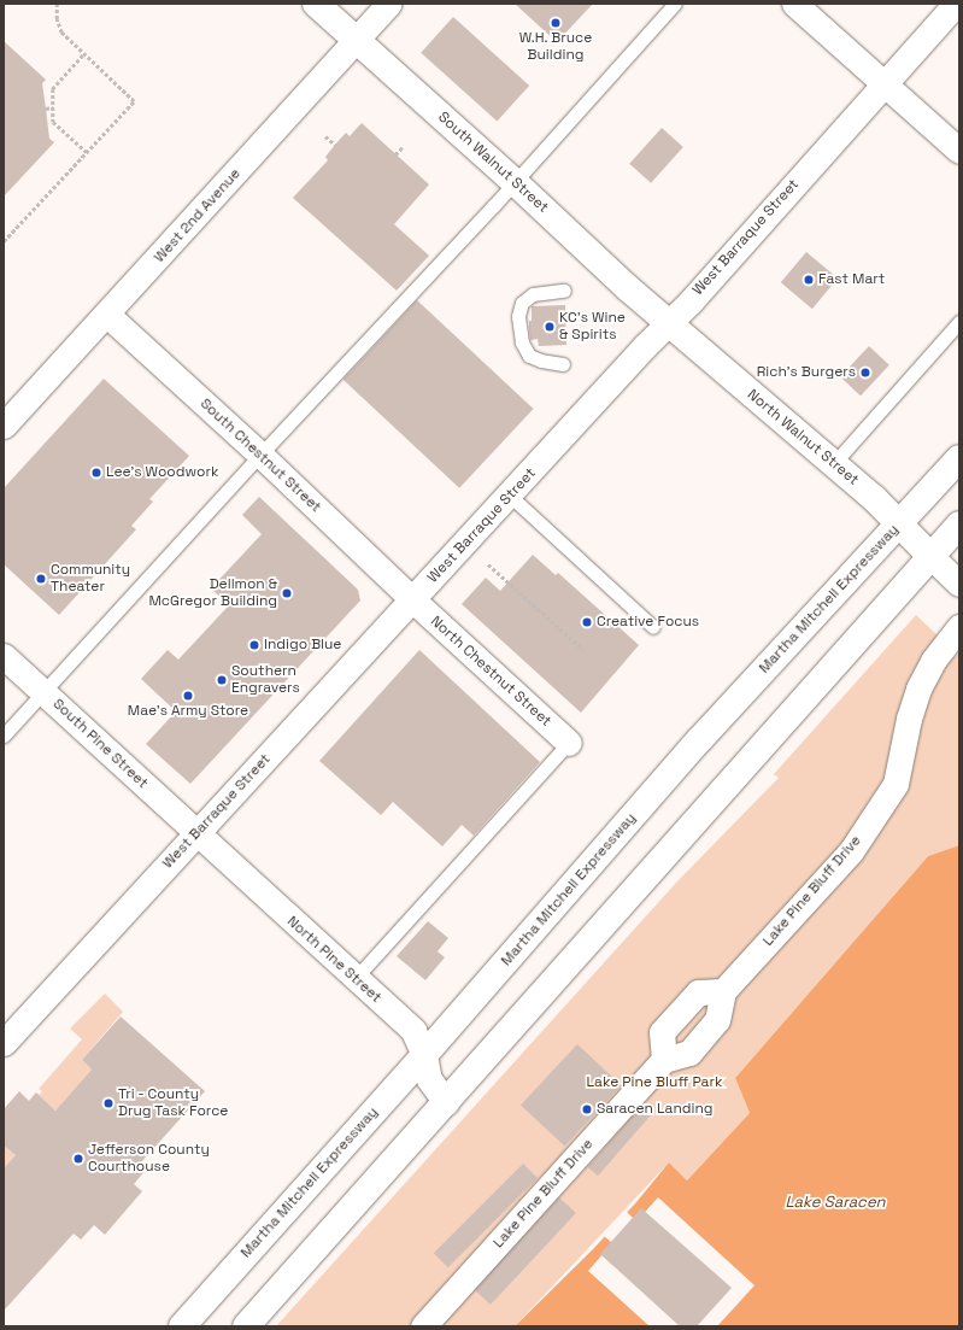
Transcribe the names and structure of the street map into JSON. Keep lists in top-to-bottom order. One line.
{"streets":{"main road":["South Walnut Street","North Walnut Street","Martha Mitchell Expressway"],"street":["West 2nd Avenue","West Barraque Street","South Chestnut Street","North Chestnut Street","South Pine Street","Lake Pine Bluff Drive","North Pine Street"]},"crossings":[["South Walnut Street","West 2nd Avenue"],["South Walnut Street","West Barraque Street"],["South Walnut Street","North Walnut Street"],["West 2nd Avenue","South Chestnut Street"],["West Barraque Street","North Walnut Street"],["West Barraque Street","South Chestnut Street"],["West Barraque Street","North Chestnut Street"],["West Barraque Street","South Pine Street"],["West Barraque Street","North Pine Street"],["North Walnut Street","Martha Mitchell Expressway"],["South Chestnut Street","North Chestnut Street"],["Martha Mitchell Expressway","North Pine Street"],["South Pine Street","North Pine Street"]],"water":["Lake Saracen"],"parks":["Lake Pine Bluff Park"],"places":["W.H. Bruce Building","Fast Mart","KC's Wine & Spirits","Rich's Burgers","Lee's Woodwork","Community Theater","Dellmon & McGregor Building","Creative Focus","Indigo Blue","Southern Engravers","Mae's Army Store","Tri - County Drug Task Force","Saracen Landing","Jefferson County Courthouse"]}
